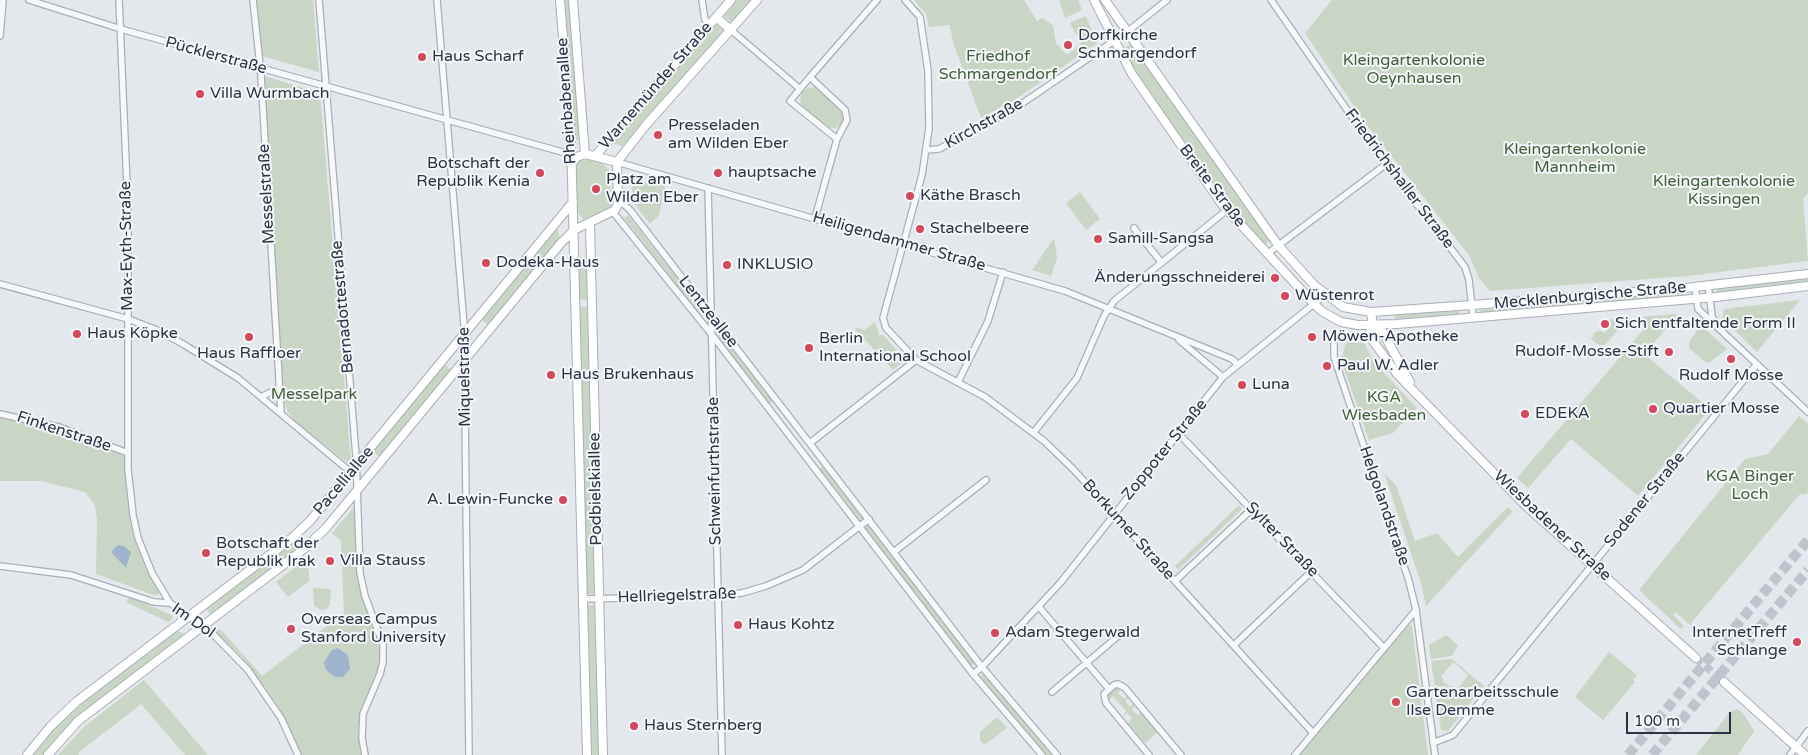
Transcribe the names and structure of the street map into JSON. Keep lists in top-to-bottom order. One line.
{"streets":{"street":["Pücklerstraße","Warnemünder Straße","Rheinbabenallee","Kirchstraße","Friedrichshaller Straße","Breite Straße","Messelstraße","Heiligendammer Straße","Max-Eyth-Straße","Mecklenburgische Straße","Bernadottestraße","Lentzeallee","Miquelstraße","Finkenstraße","Zoppoter Straße","Schweinfurthstraße","Pacelliallee","Podbielskiallee","Sodener Straße","Helgolandstraße","Wiesbadener Straße","Borkumer Straße","Sylter Straße","Hellriegelstraße","Im Dol"]},"crossings":[["Pücklerstraße","Rheinbabenallee"],["Pücklerstraße","Messelstraße"],["Pücklerstraße","Max-Eyth-Straße"],["Pücklerstraße","Bernadottestraße"],["Pücklerstraße","Miquelstraße"],["Warnemünder Straße","Heiligendammer Straße"],["Rheinbabenallee","Pacelliallee"],["Kirchstraße","Breite Straße"],["Kirchstraße","Borkumer Straße"],["Friedrichshaller Straße","Mecklenburgische Straße"],["Breite Straße","Mecklenburgische Straße"],["Breite Straße","Zoppoter Straße"],["Breite Straße","Wiesbadener Straße"],["Heiligendammer Straße","Zoppoter Straße"],["Heiligendammer Straße","Schweinfurthstraße"],["Heiligendammer Straße","Borkumer Straße"],["Max-Eyth-Straße","Finkenstraße"],["Max-Eyth-Straße","Im Dol"],["Mecklenburgische Straße","Wiesbadener Straße"],["Bernadottestraße","Pacelliallee"],["Lentzeallee","Zoppoter Straße"],["Lentzeallee","Schweinfurthstraße"],["Lentzeallee","Hellriegelstraße"],["Miquelstraße","Pacelliallee"],["Zoppoter Straße","Borkumer Straße"],["Zoppoter Straße","Sylter Straße"],["Schweinfurthstraße","Hellriegelstraße"],["Pacelliallee","Podbielskiallee"],["Pacelliallee","Im Dol"],["Podbielskiallee","Hellriegelstraße"],["Sodener Straße","Helgolandstraße"],["Sodener Straße","Wiesbadener Straße"]],"parks":["Friedhof Schmargendorf","Kleingartenkolonie Oeynhausen","Kleingartenkolonie Mannheim","Kleingartenkolonie Kissingen","Messelpark","KGA Wiesbaden","KGA Binger Loch"],"places":["Dorfkirche Schmargendorf","Haus Scharf","Villa Wurmbach","Presseladen am Wilden Eber","Botschaft der Republik Kenia","hauptsache","Platz am Wilden Eber","Käthe Brasch","Stachelbeere","Samill-Sangsa","Dodeka-Haus","INKLUSIO","Änderungsschneiderei","Wüstenrot","Sich entfaltende Form II","Haus Köpke","Haus Raffloer","Möwen-Apotheke","Berlin International School","Rudolf-Mosse-Stift","Rudolf Mosse","Paul W. Adler","Haus Brukenhaus","Luna","Quartier Mosse","EDEKA","A. Lewin-Funcke","Botschaft der Republik Irak","Villa Stauss","Haus Kohtz","Overseas Campus Stanford University","Adam Stegerwald","InternetTreff Schlange","Gartenarbeitsschule Ilse Demme","Haus Sternberg"],"scale_bar":"100 m"}
